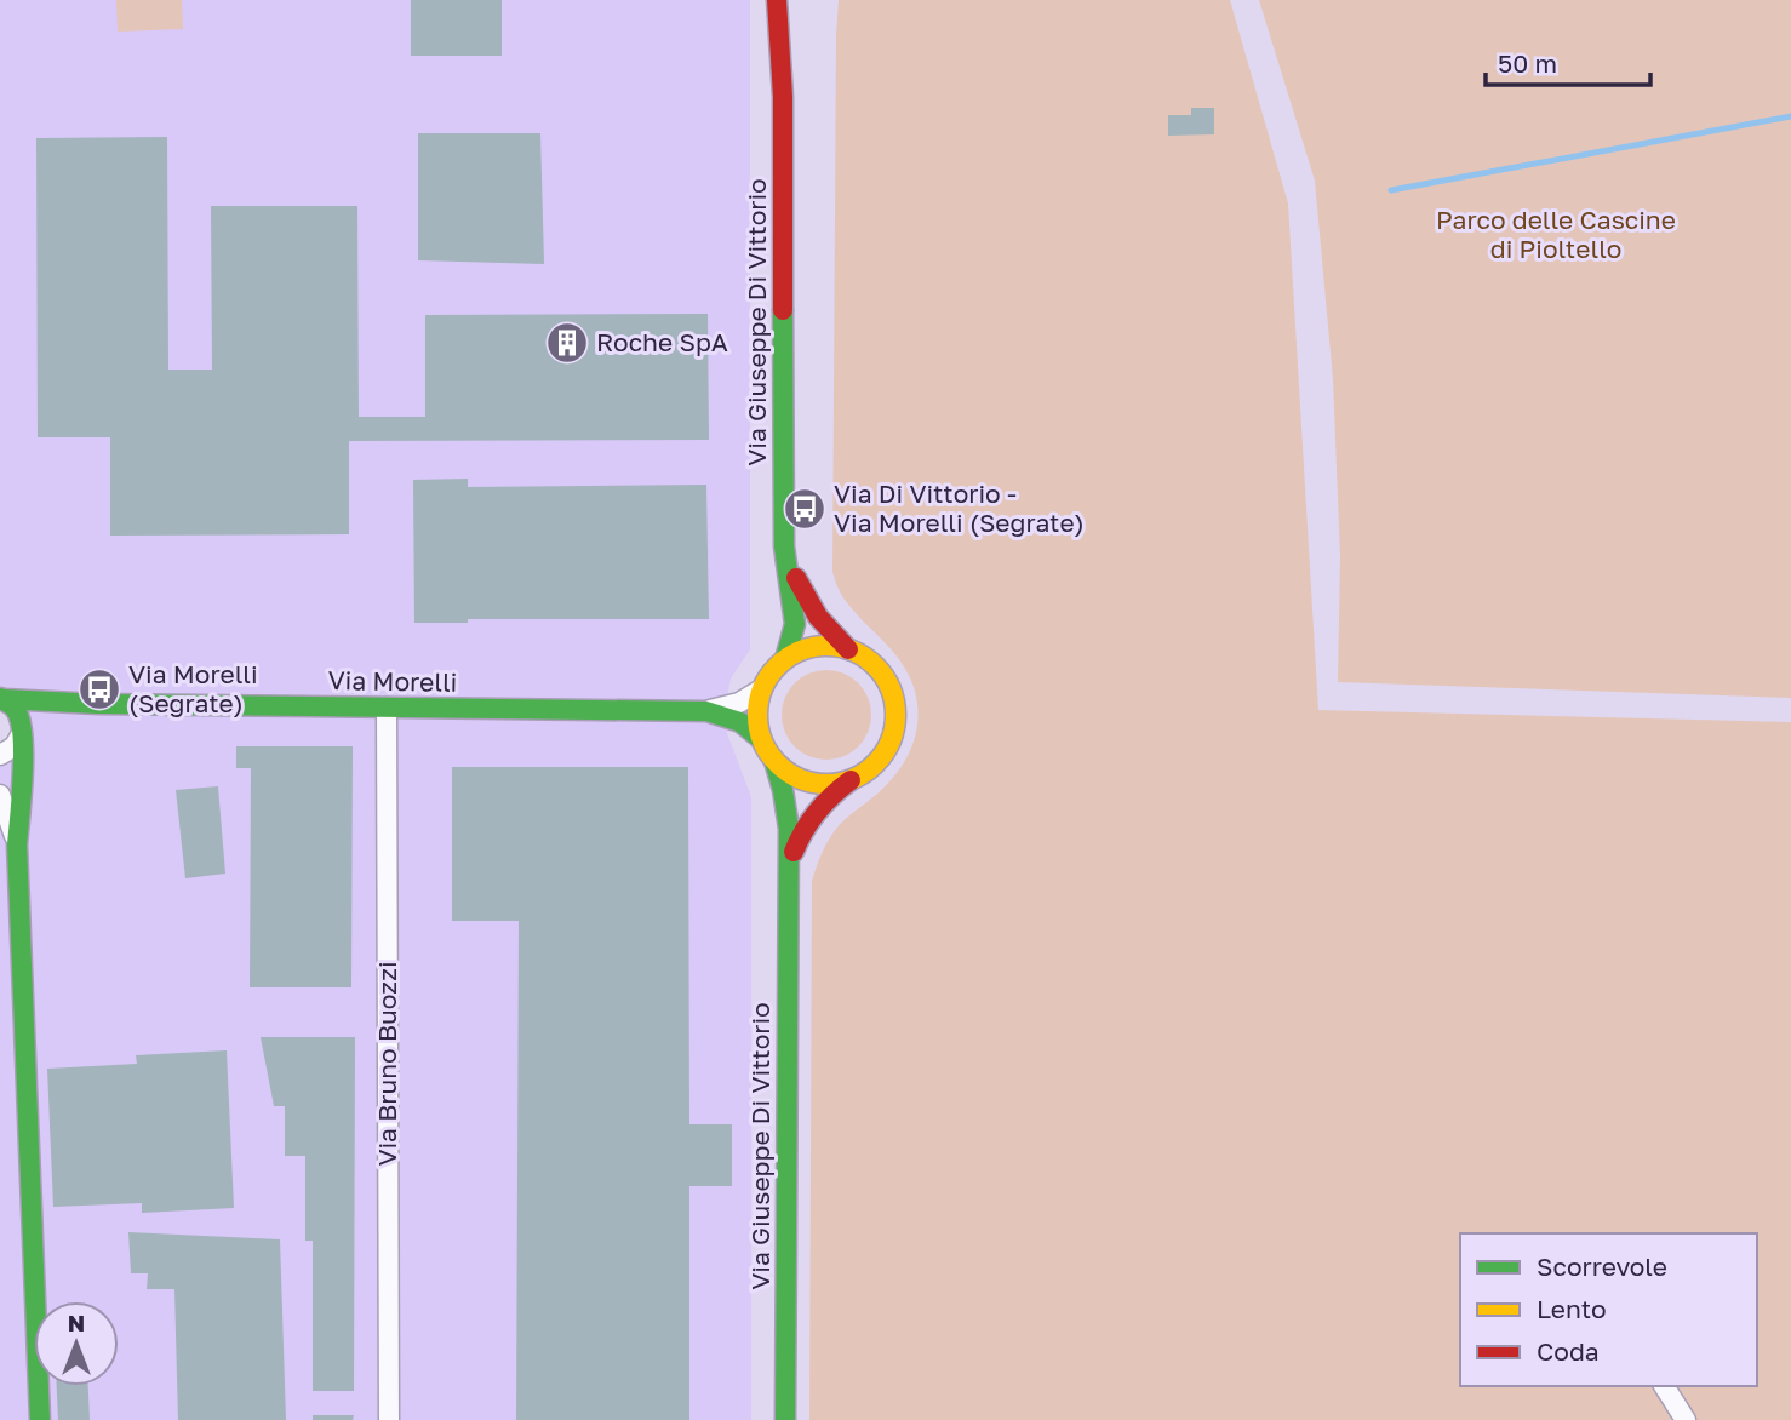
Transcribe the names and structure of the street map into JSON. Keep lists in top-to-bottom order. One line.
{"streets":{"main road":["Via Giuseppe Di Vittorio","Via Morelli"],"street":["Via Bruno Buozzi"]},"crossings":[["Via Giuseppe Di Vittorio","Via Morelli"],["Via Morelli","Via Bruno Buozzi"]],"parks":["Parco delle Cascine di Pioltello"],"places":{"building":["Roche SpA"],"bus stop":["Via Di Vittorio - Via Morelli (Segrate)","Via Morelli (Segrate)"]},"legend":["Scorrevole","Lento","Coda"],"scale_bar":"50 m","north":"top"}
